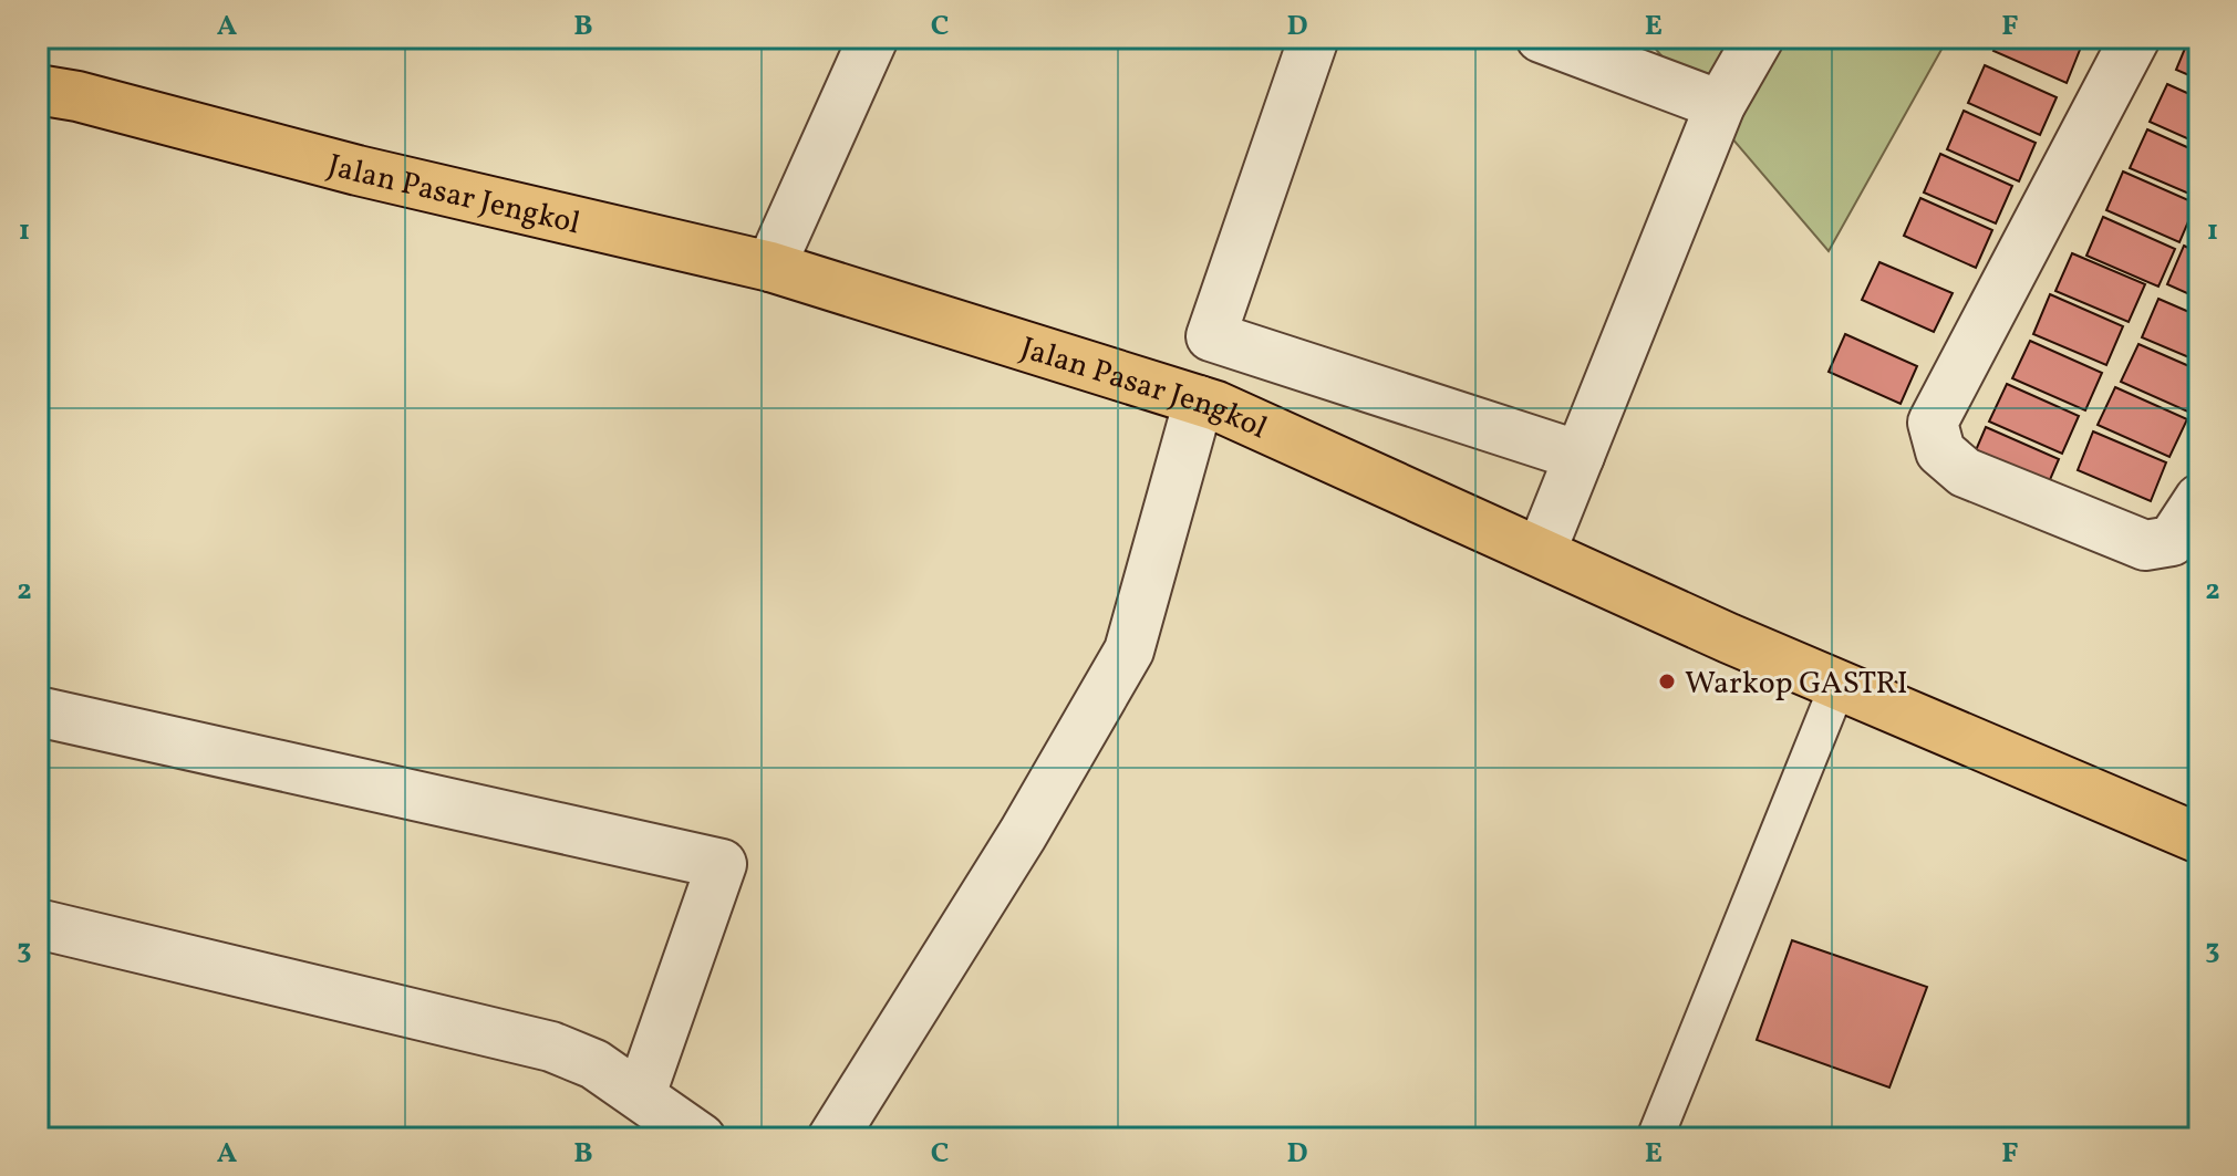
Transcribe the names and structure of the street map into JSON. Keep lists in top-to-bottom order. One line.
{"streets":{"main road":["Jalan Pasar Jengkol"]},"places":["Warkop GASTRI"],"grid":{"columns":["A","B","C","D","E","F"],"rows":["1","2","3"]}}
